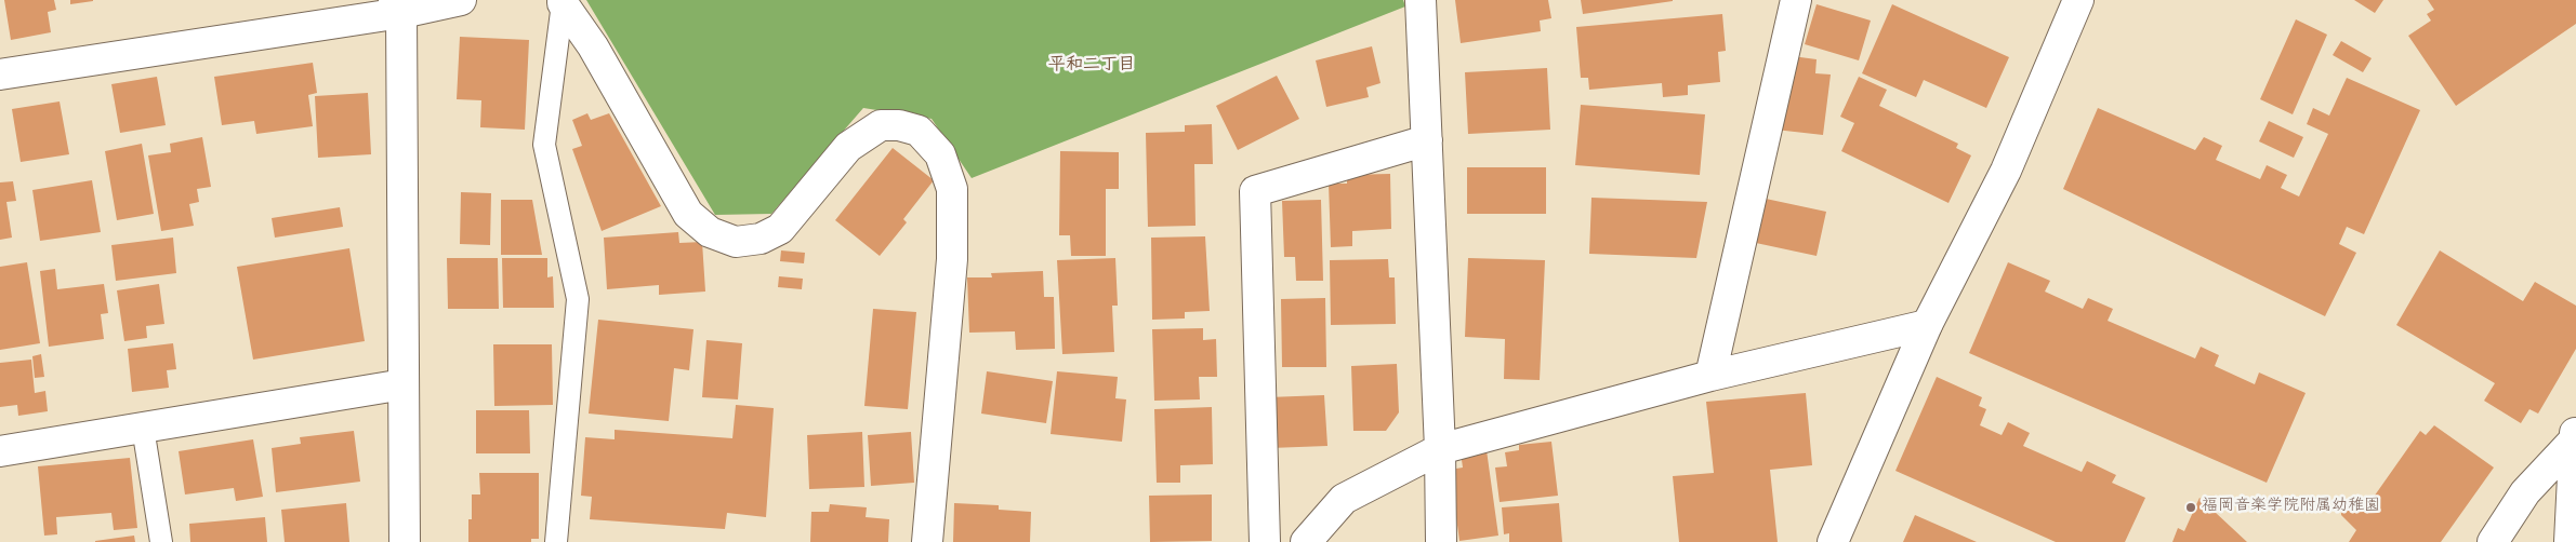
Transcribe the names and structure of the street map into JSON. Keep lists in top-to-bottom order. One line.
{"districts":["平和二丁目"],"places":["福岡音楽学院附属幼稚園"]}
